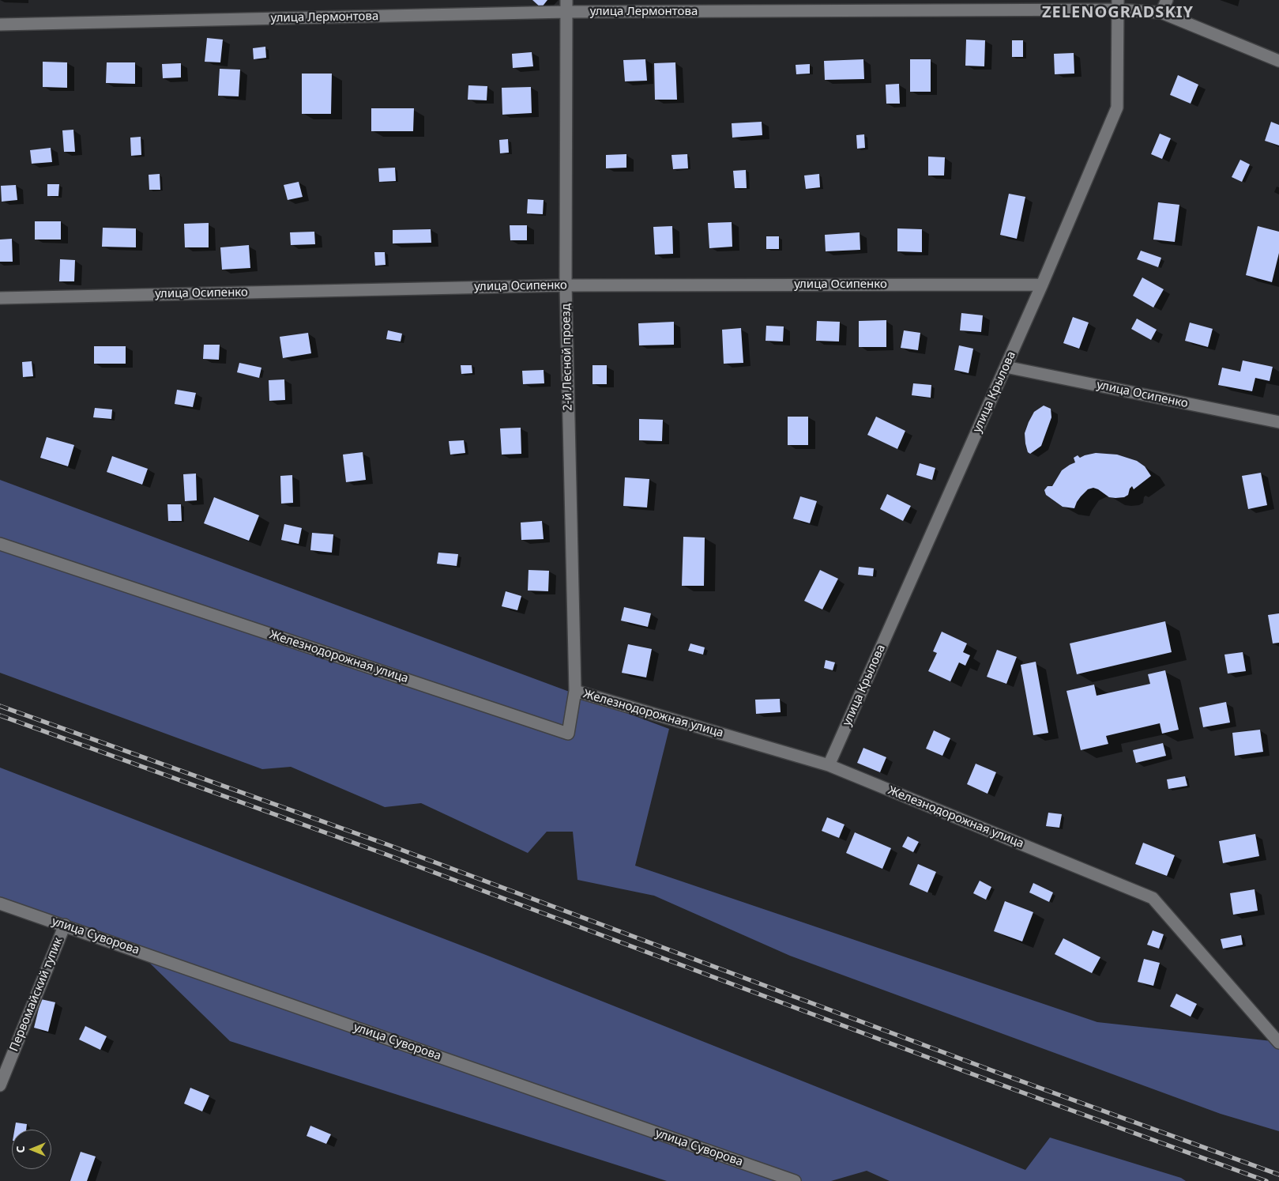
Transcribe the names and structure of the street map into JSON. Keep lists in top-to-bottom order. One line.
{"streets":{"street":["улица Лермонтова","улица Осипенко","2-й Лесной проезд","улица Крылова","Железнодорожная улица","улица Суворова","Первомайский тупик"]},"crossings":[["улица Лермонтова","2-й Лесной проезд"],["улица Лермонтова","улица Крылова"],["улица Осипенко","2-й Лесной проезд"],["улица Осипенко","улица Крылова"],["2-й Лесной проезд","Железнодорожная улица"],["улица Крылова","Железнодорожная улица"],["улица Суворова","Первомайский тупик"]],"districts":["ZELENOGRADSKIY"],"north":"left"}
